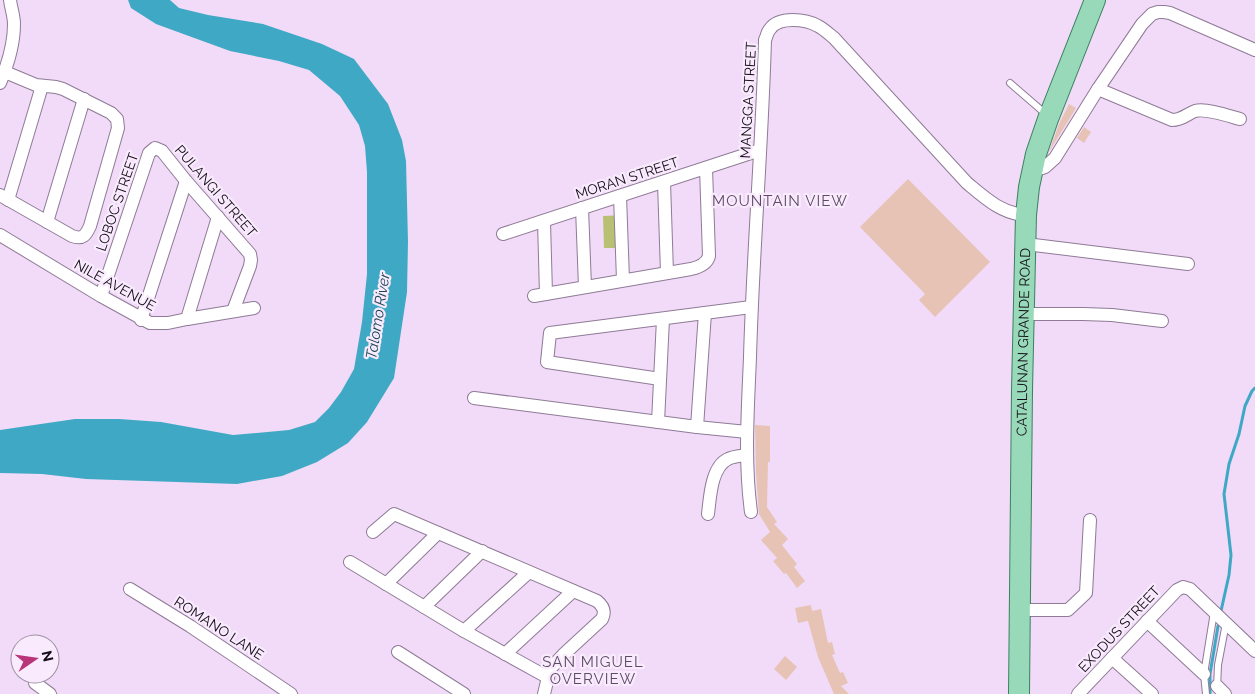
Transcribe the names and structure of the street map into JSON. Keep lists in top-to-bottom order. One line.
{"streets":{"main road":["CATALUNAN GRANDE ROAD"],"street":["MANGGA STREET","MORAN STREET","PULANGI STREET","LOBOC STREET","NILE AVENUE","ROMANO LANE","EXODUS STREET"]},"crossings":[["MANGGA STREET","MORAN STREET"],["MANGGA STREET","CATALUNAN GRANDE ROAD"],["PULANGI STREET","LOBOC STREET"],["PULANGI STREET","NILE AVENUE"],["LOBOC STREET","NILE AVENUE"]],"districts":["MOUNTAIN VIEW","SAN MIGUEL OVERVIEW"],"water":["Talomo River"],"north":"right"}
